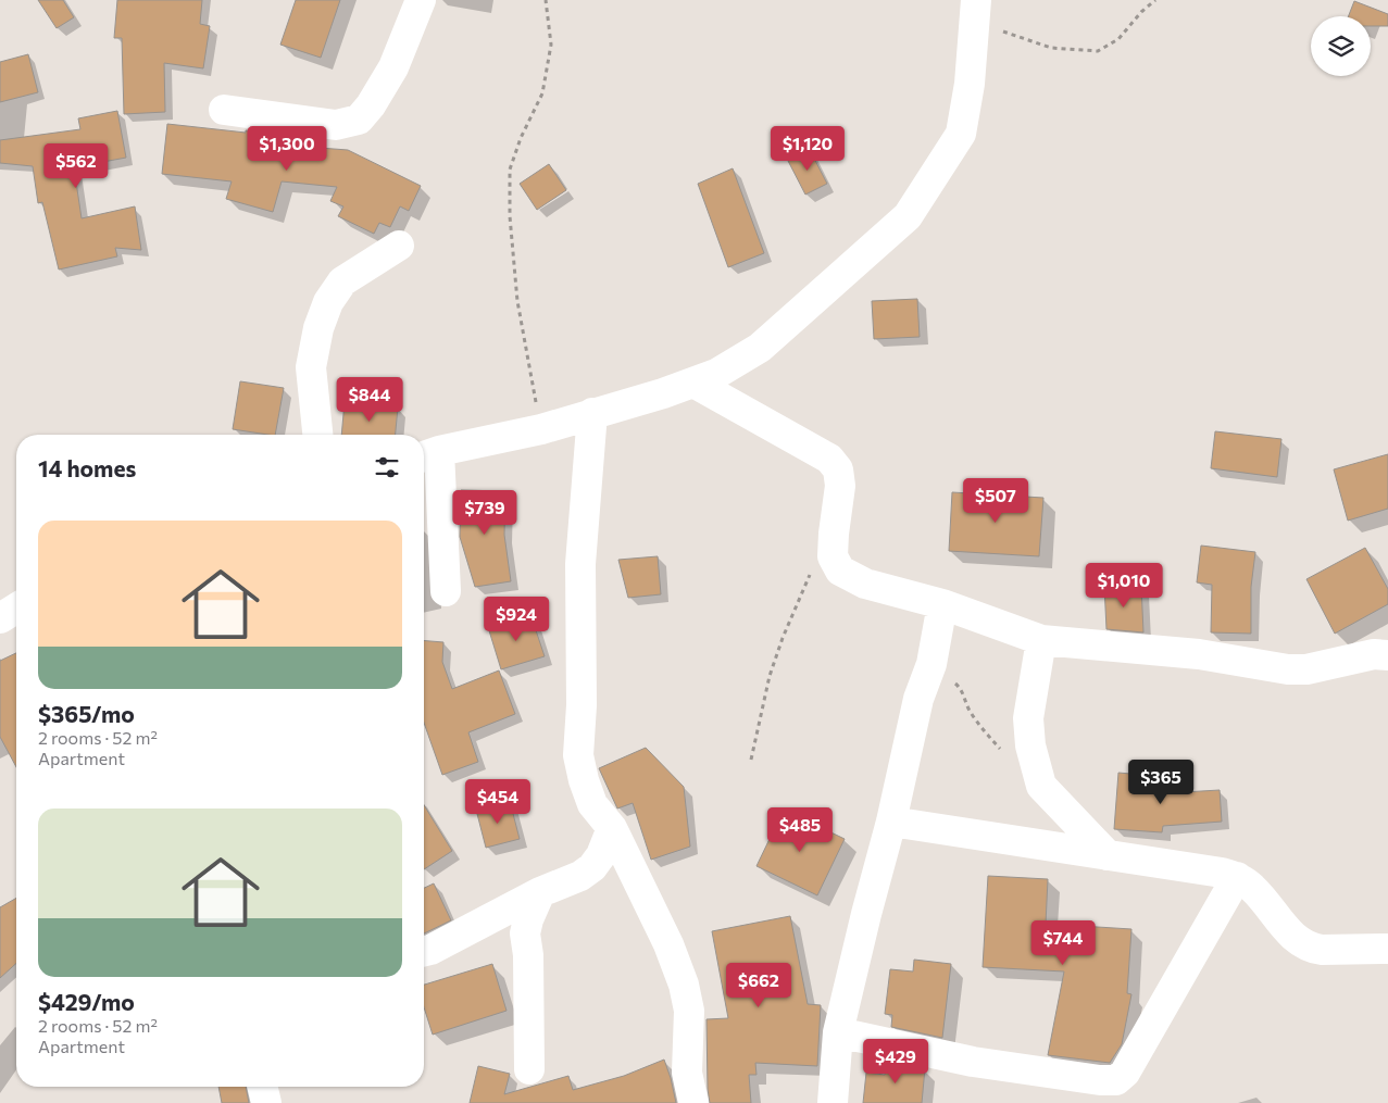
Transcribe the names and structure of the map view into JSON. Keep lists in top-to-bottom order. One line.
{"page":{"price":["$1,300","$1,120","$562","$844","$507","$739","$1,010","$924","$365","$454","$485","$744","$662","$429"],"heading":"14 homes","list":[{"name":"$365/mo","note":"2 rooms · 52 m² · Apartment"},{"name":"$429/mo","note":"2 rooms · 52 m² · Apartment"}]}}
